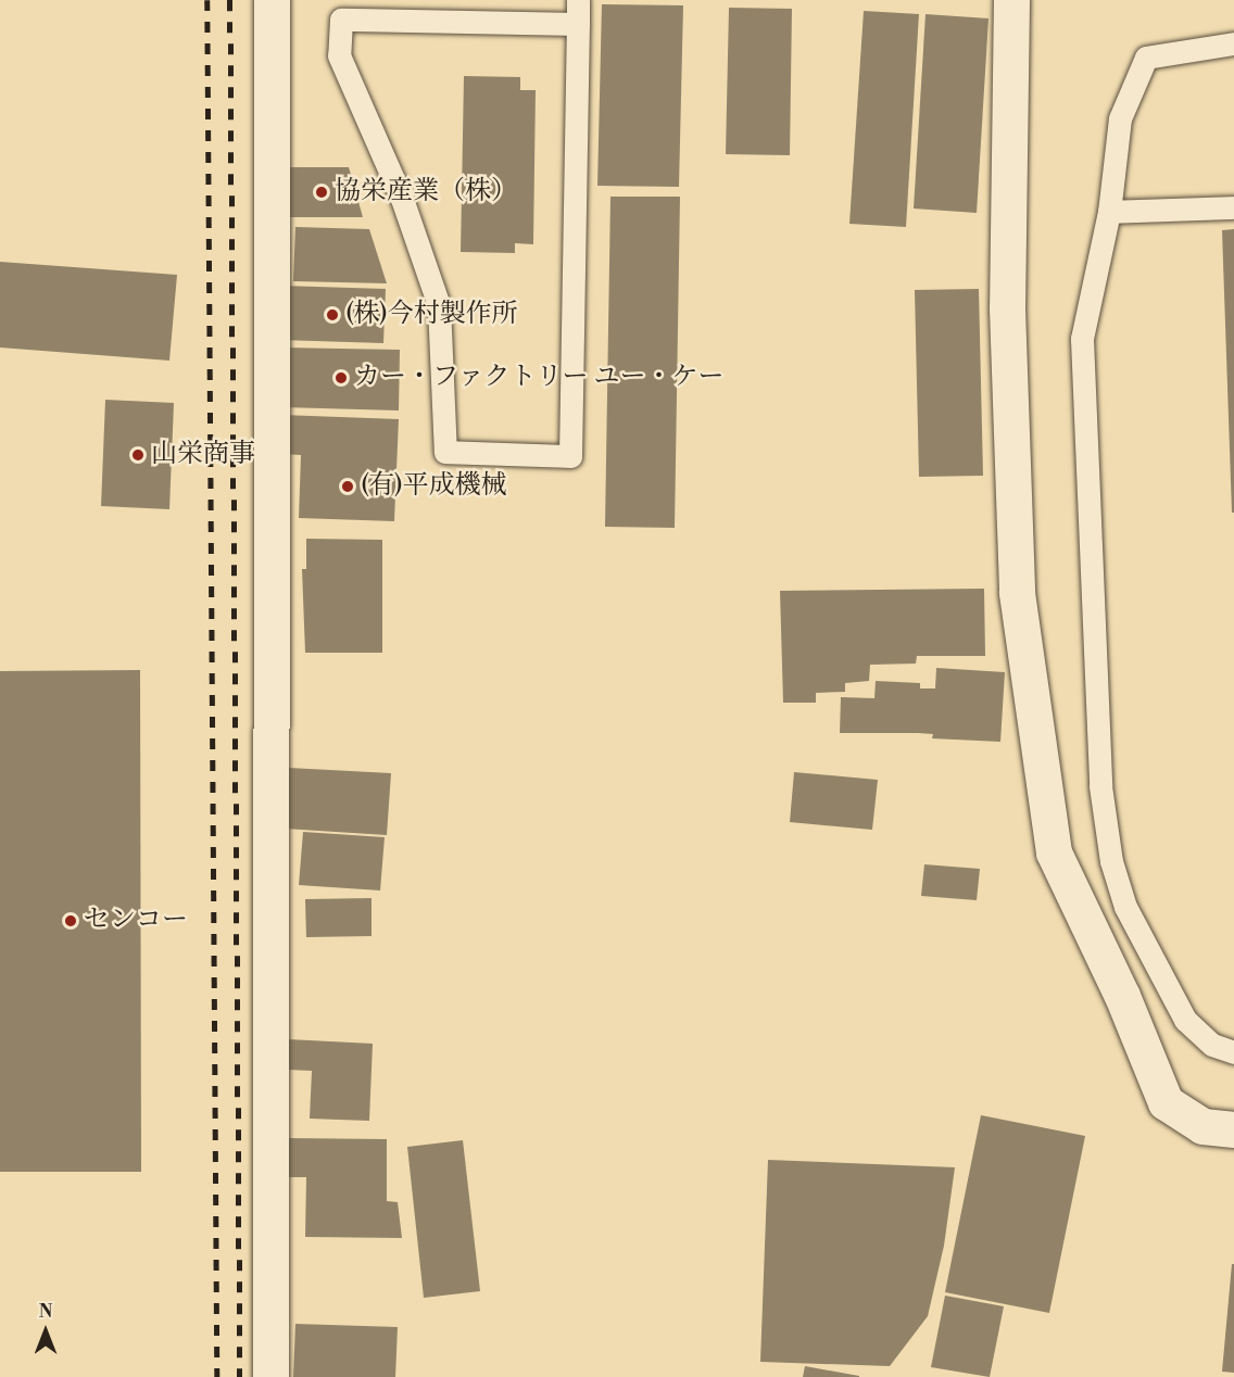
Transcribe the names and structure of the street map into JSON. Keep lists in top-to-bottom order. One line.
{"places":["協栄産業（株）","(株)今村製作所","カー・ファクトリー ユー・ケー","山栄商事","(有)平成機械","センコー"],"north":"top"}
